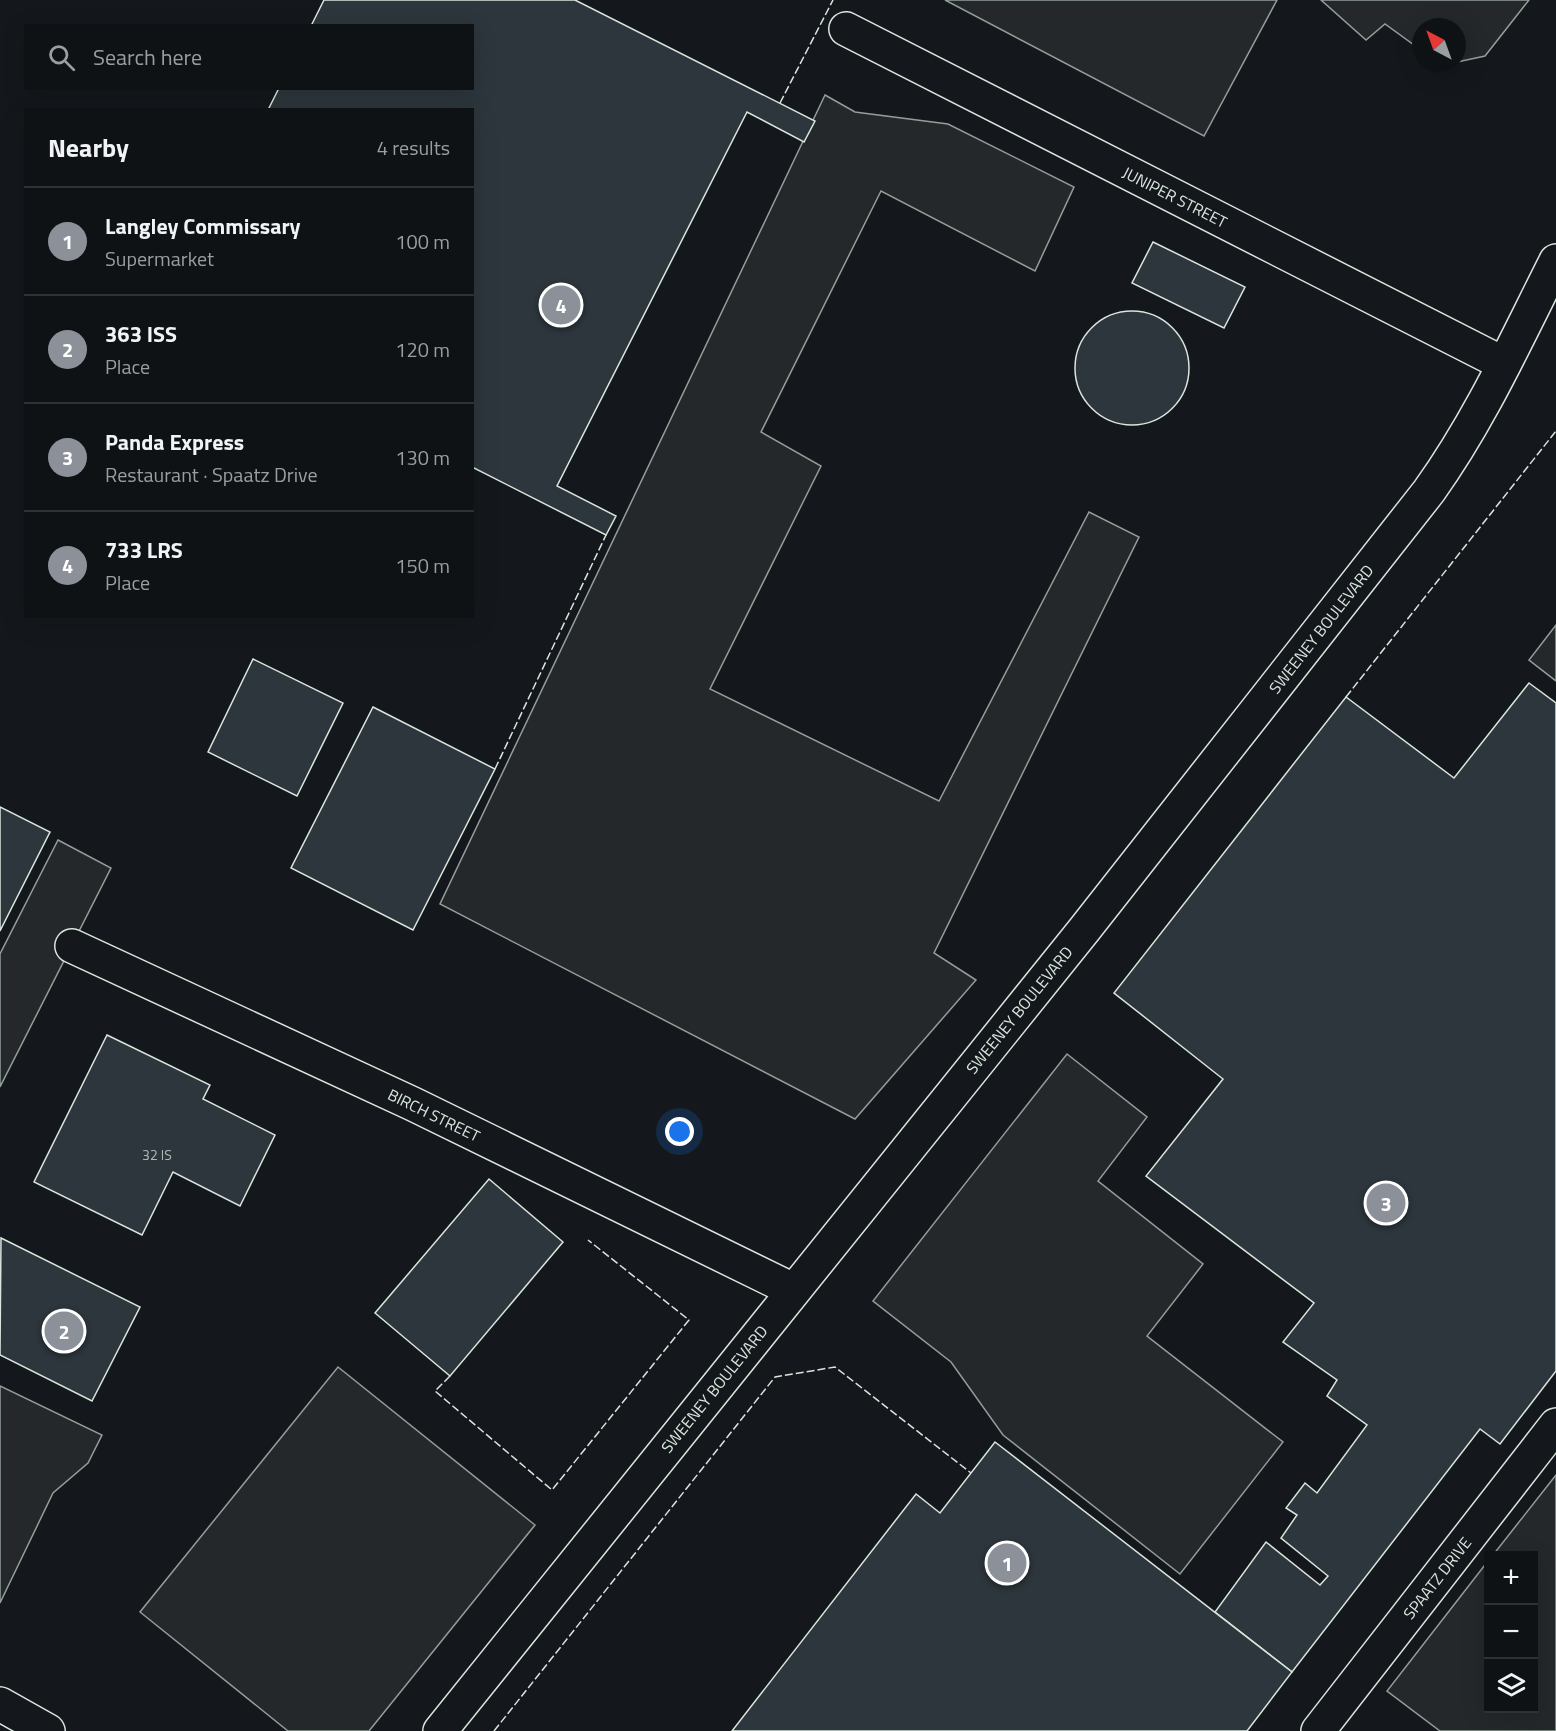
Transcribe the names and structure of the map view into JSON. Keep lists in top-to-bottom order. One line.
{"streets":{"street":["JUNIPER STREET","SWEENEY BOULEVARD","BIRCH STREET","SPAATZ DRIVE"]},"crossings":[["JUNIPER STREET","SWEENEY BOULEVARD"],["SWEENEY BOULEVARD","BIRCH STREET"]],"house_numbers":["32 IS"],"north":"top left","page":{"search":"Search here","heading":["Nearby","4 results"],"list":[{"mark":"1","name":"Langley Commissary","note":"Supermarket","value":"100 m"},{"mark":"2","name":"363 ISS","note":"Place","value":"120 m"},{"mark":"3","name":"Panda Express","note":"Restaurant · Spaatz Drive","value":"130 m"},{"mark":"4","name":"733 LRS","note":"Place","value":"150 m"}],"pins":["4","3","2","1"],"map_buttons":["+","−"]}}
